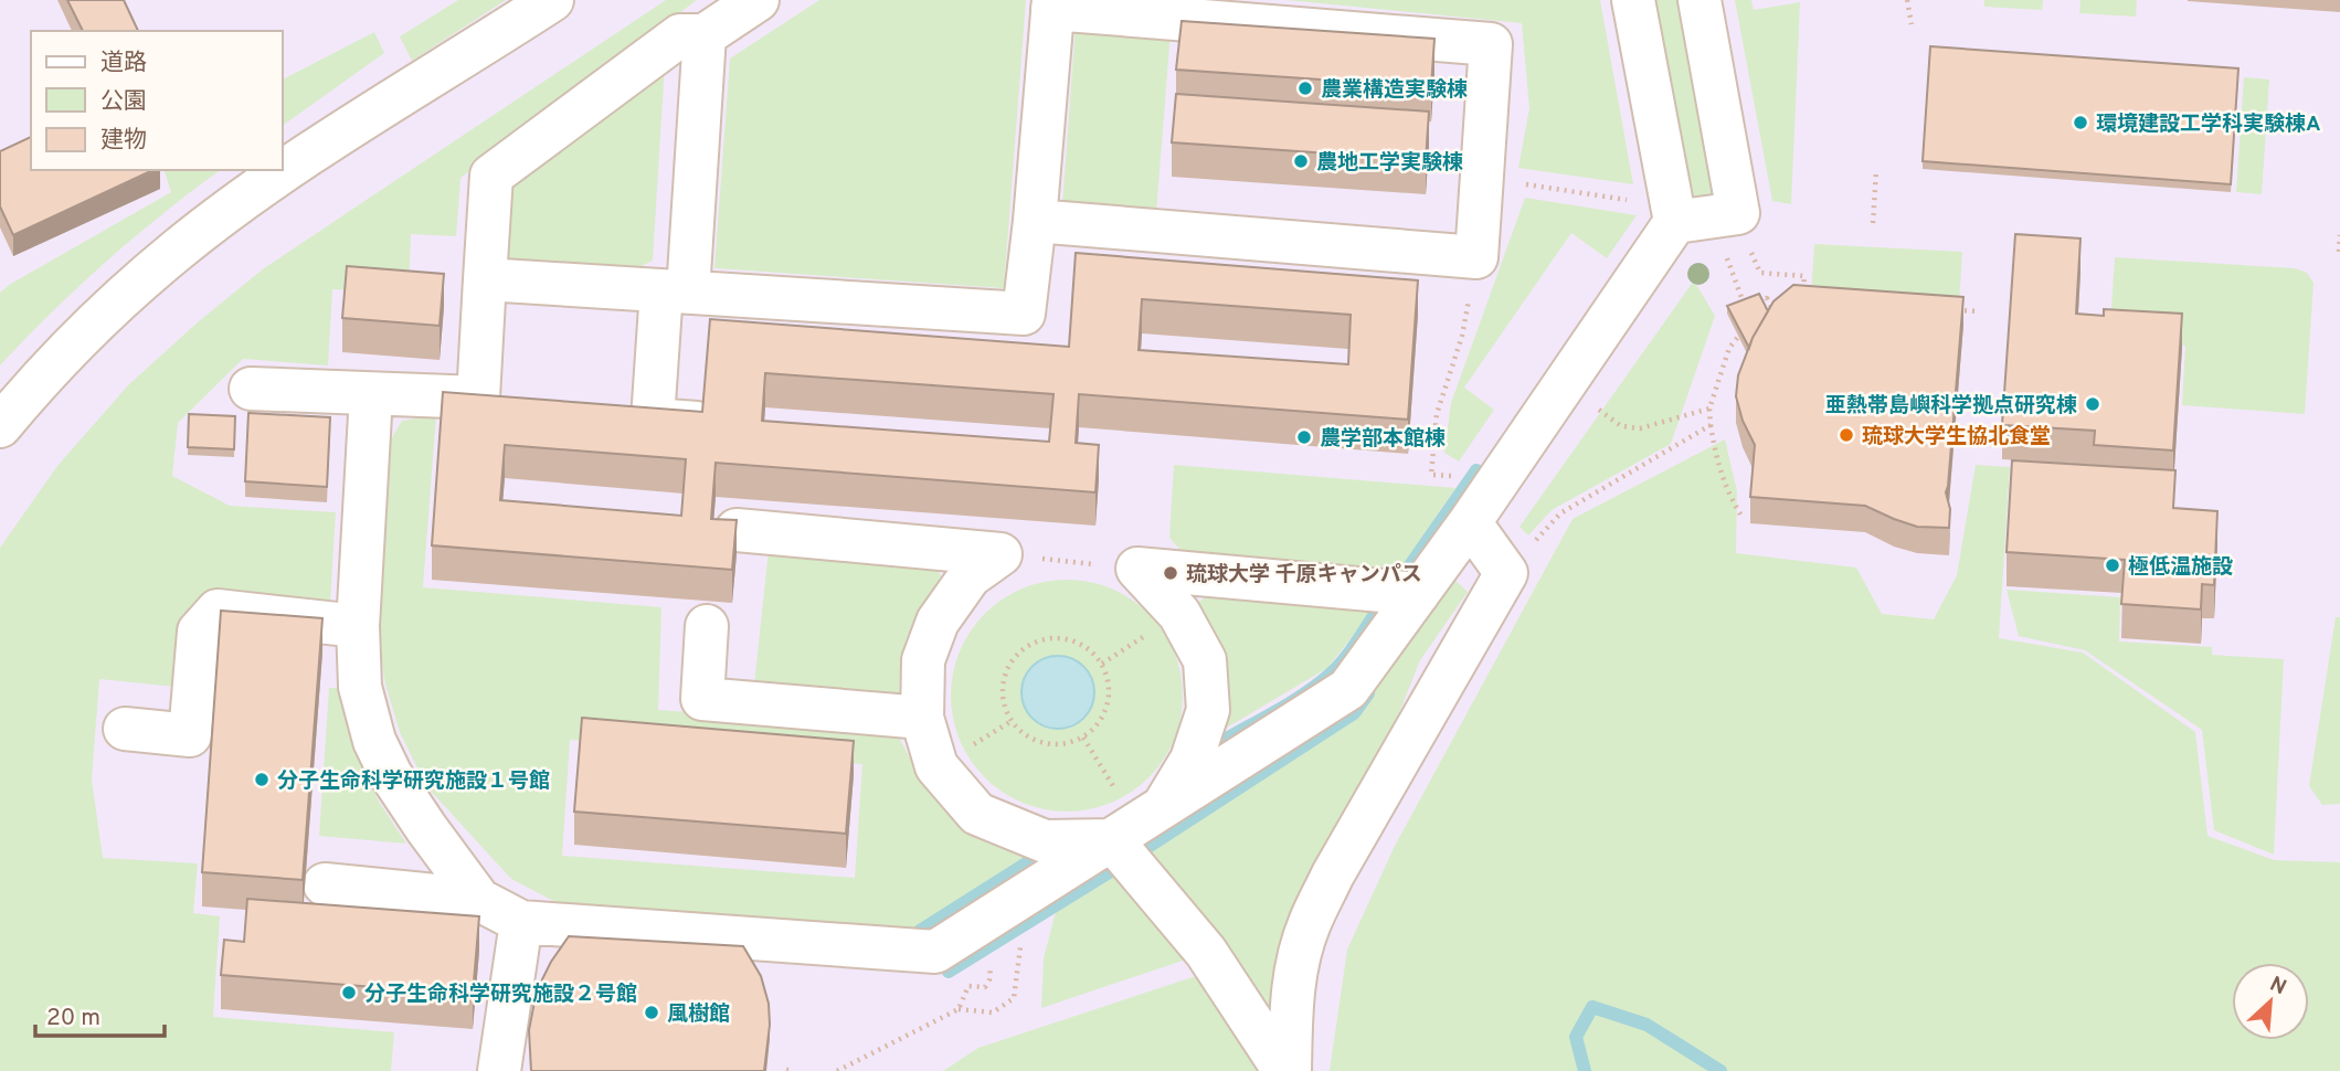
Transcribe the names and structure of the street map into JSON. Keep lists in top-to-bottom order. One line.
{"places":["農業構造実験棟","環境建設工学科実験棟A","農地工学実験棟","亜熱帯島嶼科学拠点研究棟","琉球大学生協北食堂","農学部本館棟","極低温施設","琉球大学 千原キャンパス","分子生命科学研究施設１号館","分子生命科学研究施設２号館","風樹館"],"legend":["道路","公園","建物"],"scale_bar":"20 m","north":"top right"}
